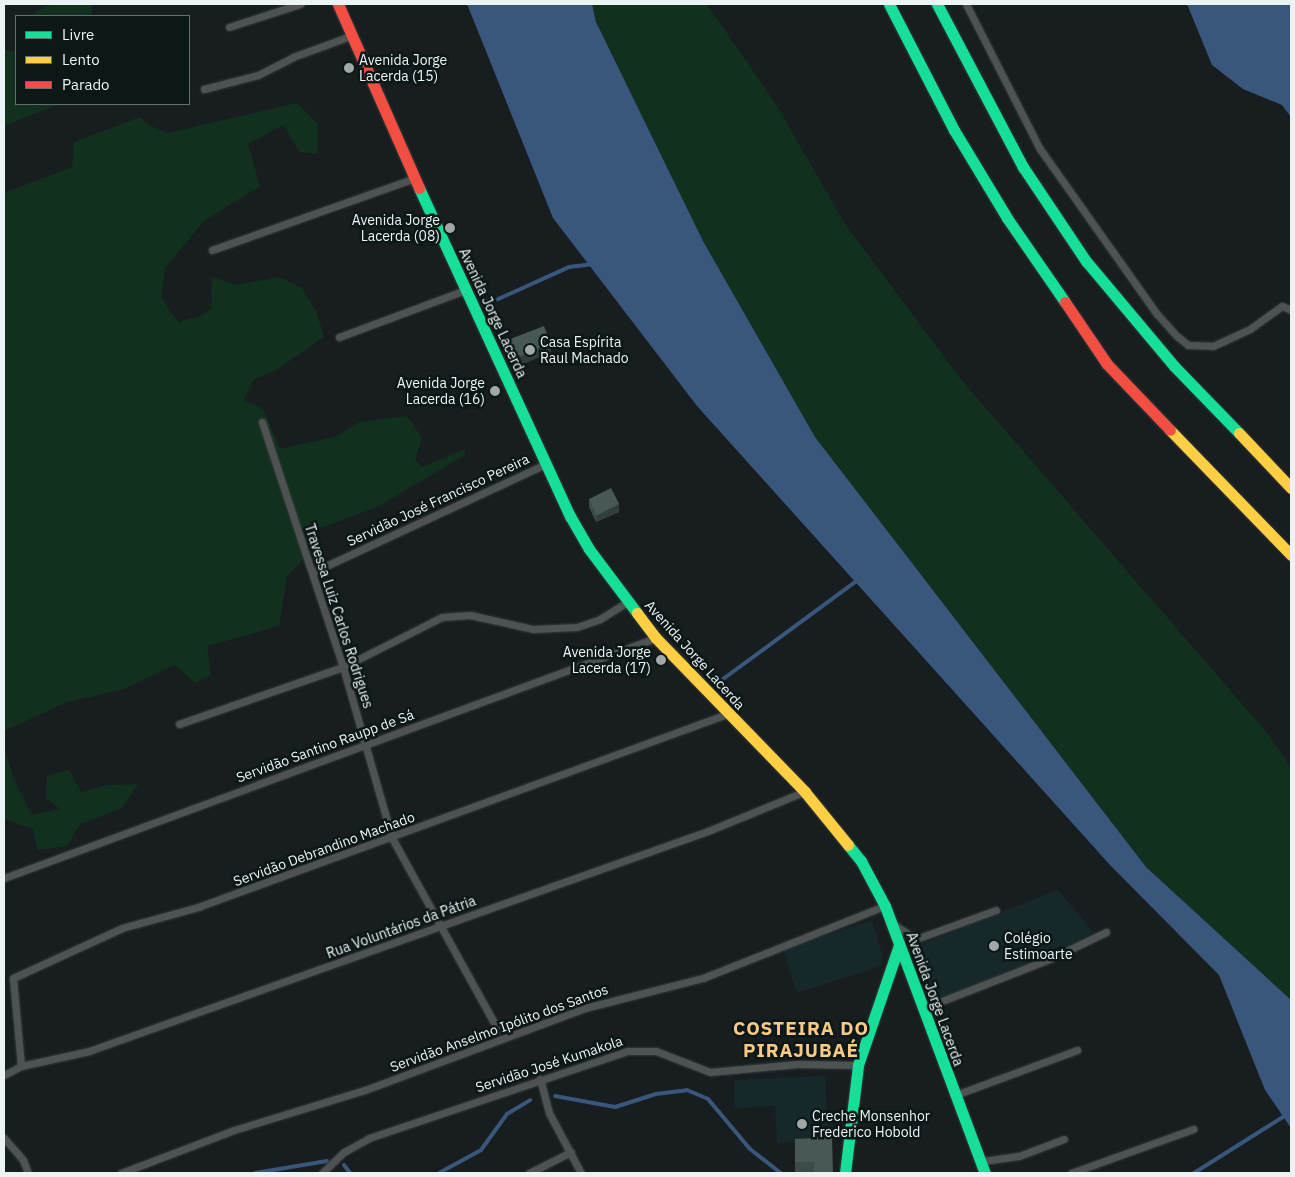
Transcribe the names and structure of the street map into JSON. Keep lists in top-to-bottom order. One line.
{"streets":{"main road":["Avenida Jorge Lacerda"],"lane":["Servidão José Francisco Pereira","Travessa Luiz Carlos Rodrigues","Servidão Santino Raupp de Sá","Servidão Debrandino Machado","Rua Voluntários da Pátria","Servidão Anselmo Ipólito dos Santos","Servidão José Kumakola"]},"crossings":[["Avenida Jorge Lacerda","Servidão José Francisco Pereira"],["Avenida Jorge Lacerda","Servidão Santino Raupp de Sá"],["Avenida Jorge Lacerda","Servidão Debrandino Machado"],["Avenida Jorge Lacerda","Rua Voluntários da Pátria"],["Avenida Jorge Lacerda","Servidão Anselmo Ipólito dos Santos"],["Servidão José Francisco Pereira","Travessa Luiz Carlos Rodrigues"],["Travessa Luiz Carlos Rodrigues","Servidão Santino Raupp de Sá"],["Travessa Luiz Carlos Rodrigues","Servidão Debrandino Machado"],["Travessa Luiz Carlos Rodrigues","Rua Voluntários da Pátria"],["Servidão Debrandino Machado","Rua Voluntários da Pátria"]],"districts":["COSTEIRA DO PIRAJUBAÉ"],"places":["Avenida Jorge Lacerda (15)","Avenida Jorge Lacerda (08)","Casa Espírita Raul Machado","Avenida Jorge Lacerda (16)","Avenida Jorge Lacerda (17)","Colégio Estimoarte","Creche Monsenhor Frederico Hobold"],"legend":["Livre","Lento","Parado"]}
